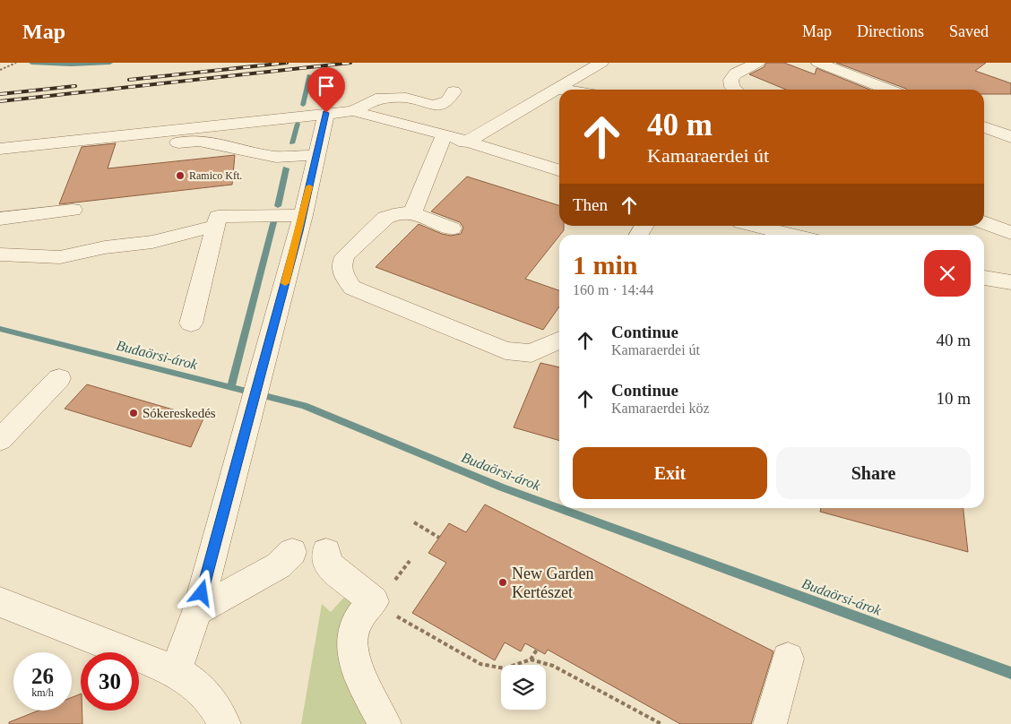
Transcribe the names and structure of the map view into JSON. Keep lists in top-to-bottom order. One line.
{"water":["Budaörsi-árok"],"places":["Ramico Kft.","Sókereskedés","New Garden Kertészet"],"page":{"header":"Map","nav":["Map","Directions","Saved"],"turn":["40 m","Kamaraerdei út"],"then":"Then","heading":["1 min","160 m · 14:44"],"list":[{"name":"Continue","note":"Kamaraerdei út","value":"40 m"},{"name":"Continue","note":"Kamaraerdei köz","value":"10 m"}],"buttons":["Exit","Share"],"speed":"26 km/h","limit":"30"}}
